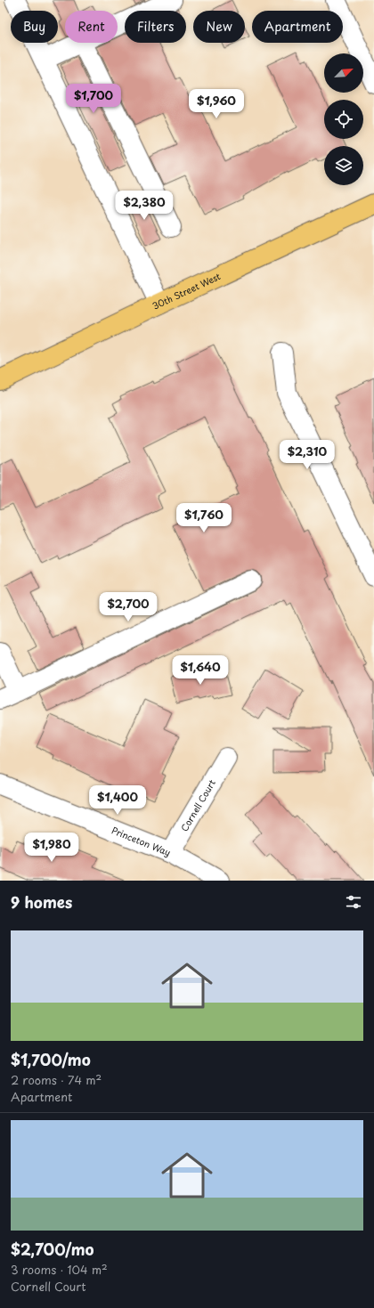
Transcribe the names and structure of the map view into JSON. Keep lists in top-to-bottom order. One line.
{"streets":{"main road":["30th Street West"],"street":["Cornell Court","Princeton Way"]},"crossings":[["Cornell Court","Princeton Way"]],"north":"top right","page":{"chip":["Buy","Rent","Filters","New","Apartment"],"price":["$1,700","$1,960","$2,380","$2,310","$1,760","$2,700","$1,640","$1,400","$1,980"],"heading":"9 homes","list":[{"name":"$1,700/mo","note":"2 rooms · 74 m² · Apartment"},{"name":"$2,700/mo","note":"3 rooms · 104 m² · Cornell Court"}]}}
